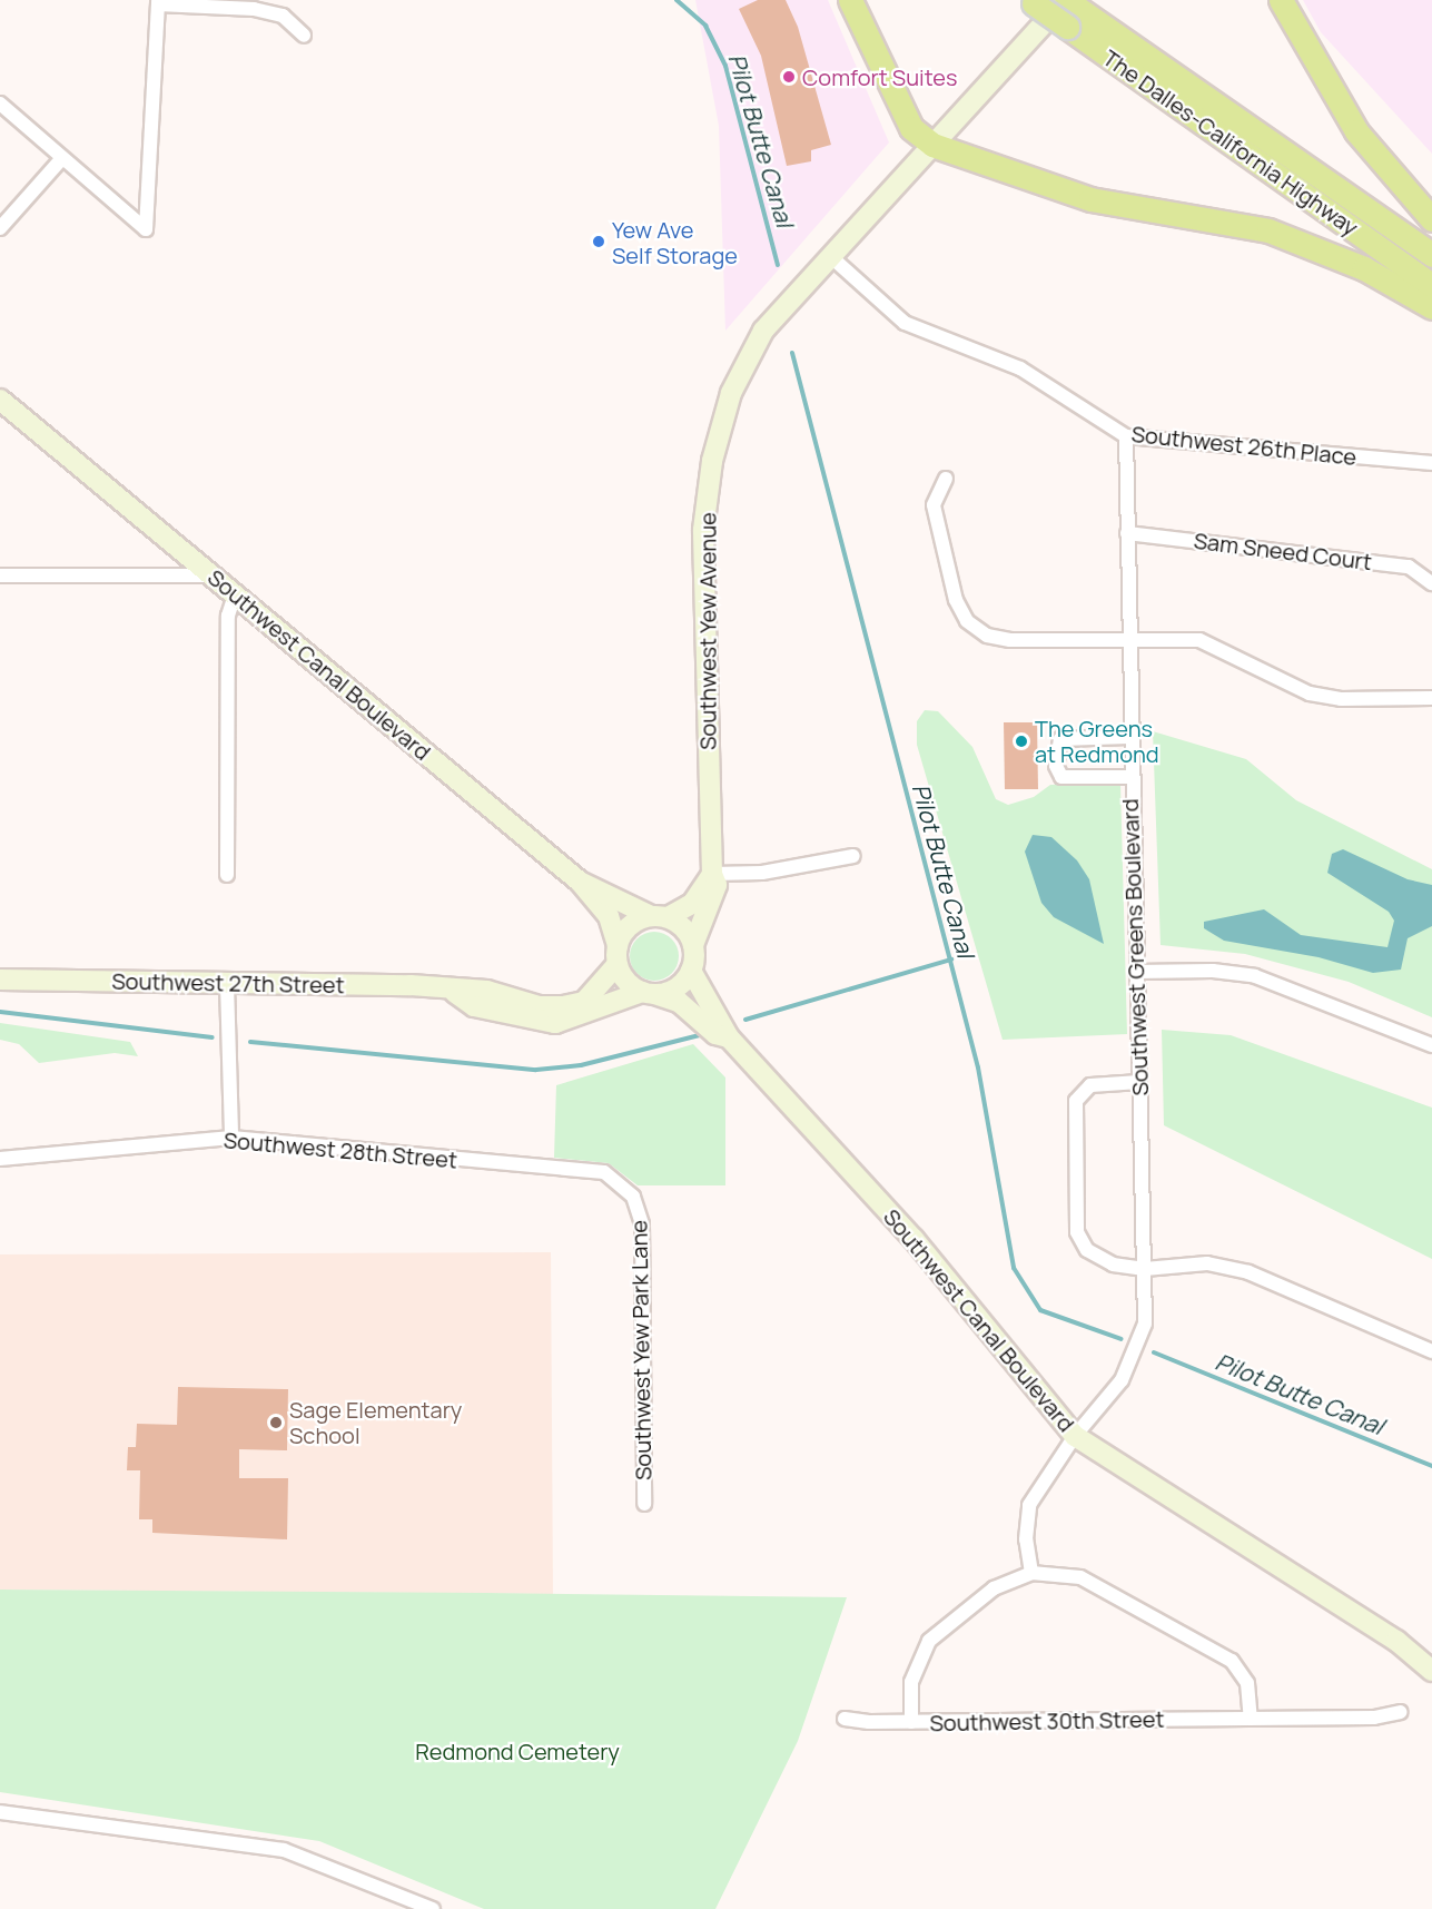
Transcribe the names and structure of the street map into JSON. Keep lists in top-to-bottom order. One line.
{"streets":{"highway":["The Dalles-California Highway"],"main road":["Southwest Yew Avenue","Southwest Canal Boulevard","Southwest 27th Street"],"street":["Southwest 26th Place","Sam Sneed Court","Southwest Greens Boulevard","Southwest 28th Street","Southwest Yew Park Lane","Southwest 30th Street"]},"crossings":[["The Dalles-California Highway","Southwest Yew Avenue"],["Southwest 26th Place","Southwest Yew Avenue"],["Southwest 26th Place","Southwest Greens Boulevard"],["Sam Sneed Court","Southwest Greens Boulevard"],["Southwest Yew Avenue","Southwest Canal Boulevard"],["Southwest Yew Avenue","Southwest 27th Street"],["Southwest Canal Boulevard","Southwest Greens Boulevard"],["Southwest Canal Boulevard","Southwest 27th Street"],["Southwest 28th Street","Southwest Yew Park Lane"]],"water":["Pilot Butte Canal"],"parks":["Redmond Cemetery"],"places":["Comfort Suites","Yew Ave Self Storage","The Greens at Redmond","Sage Elementary School"]}
